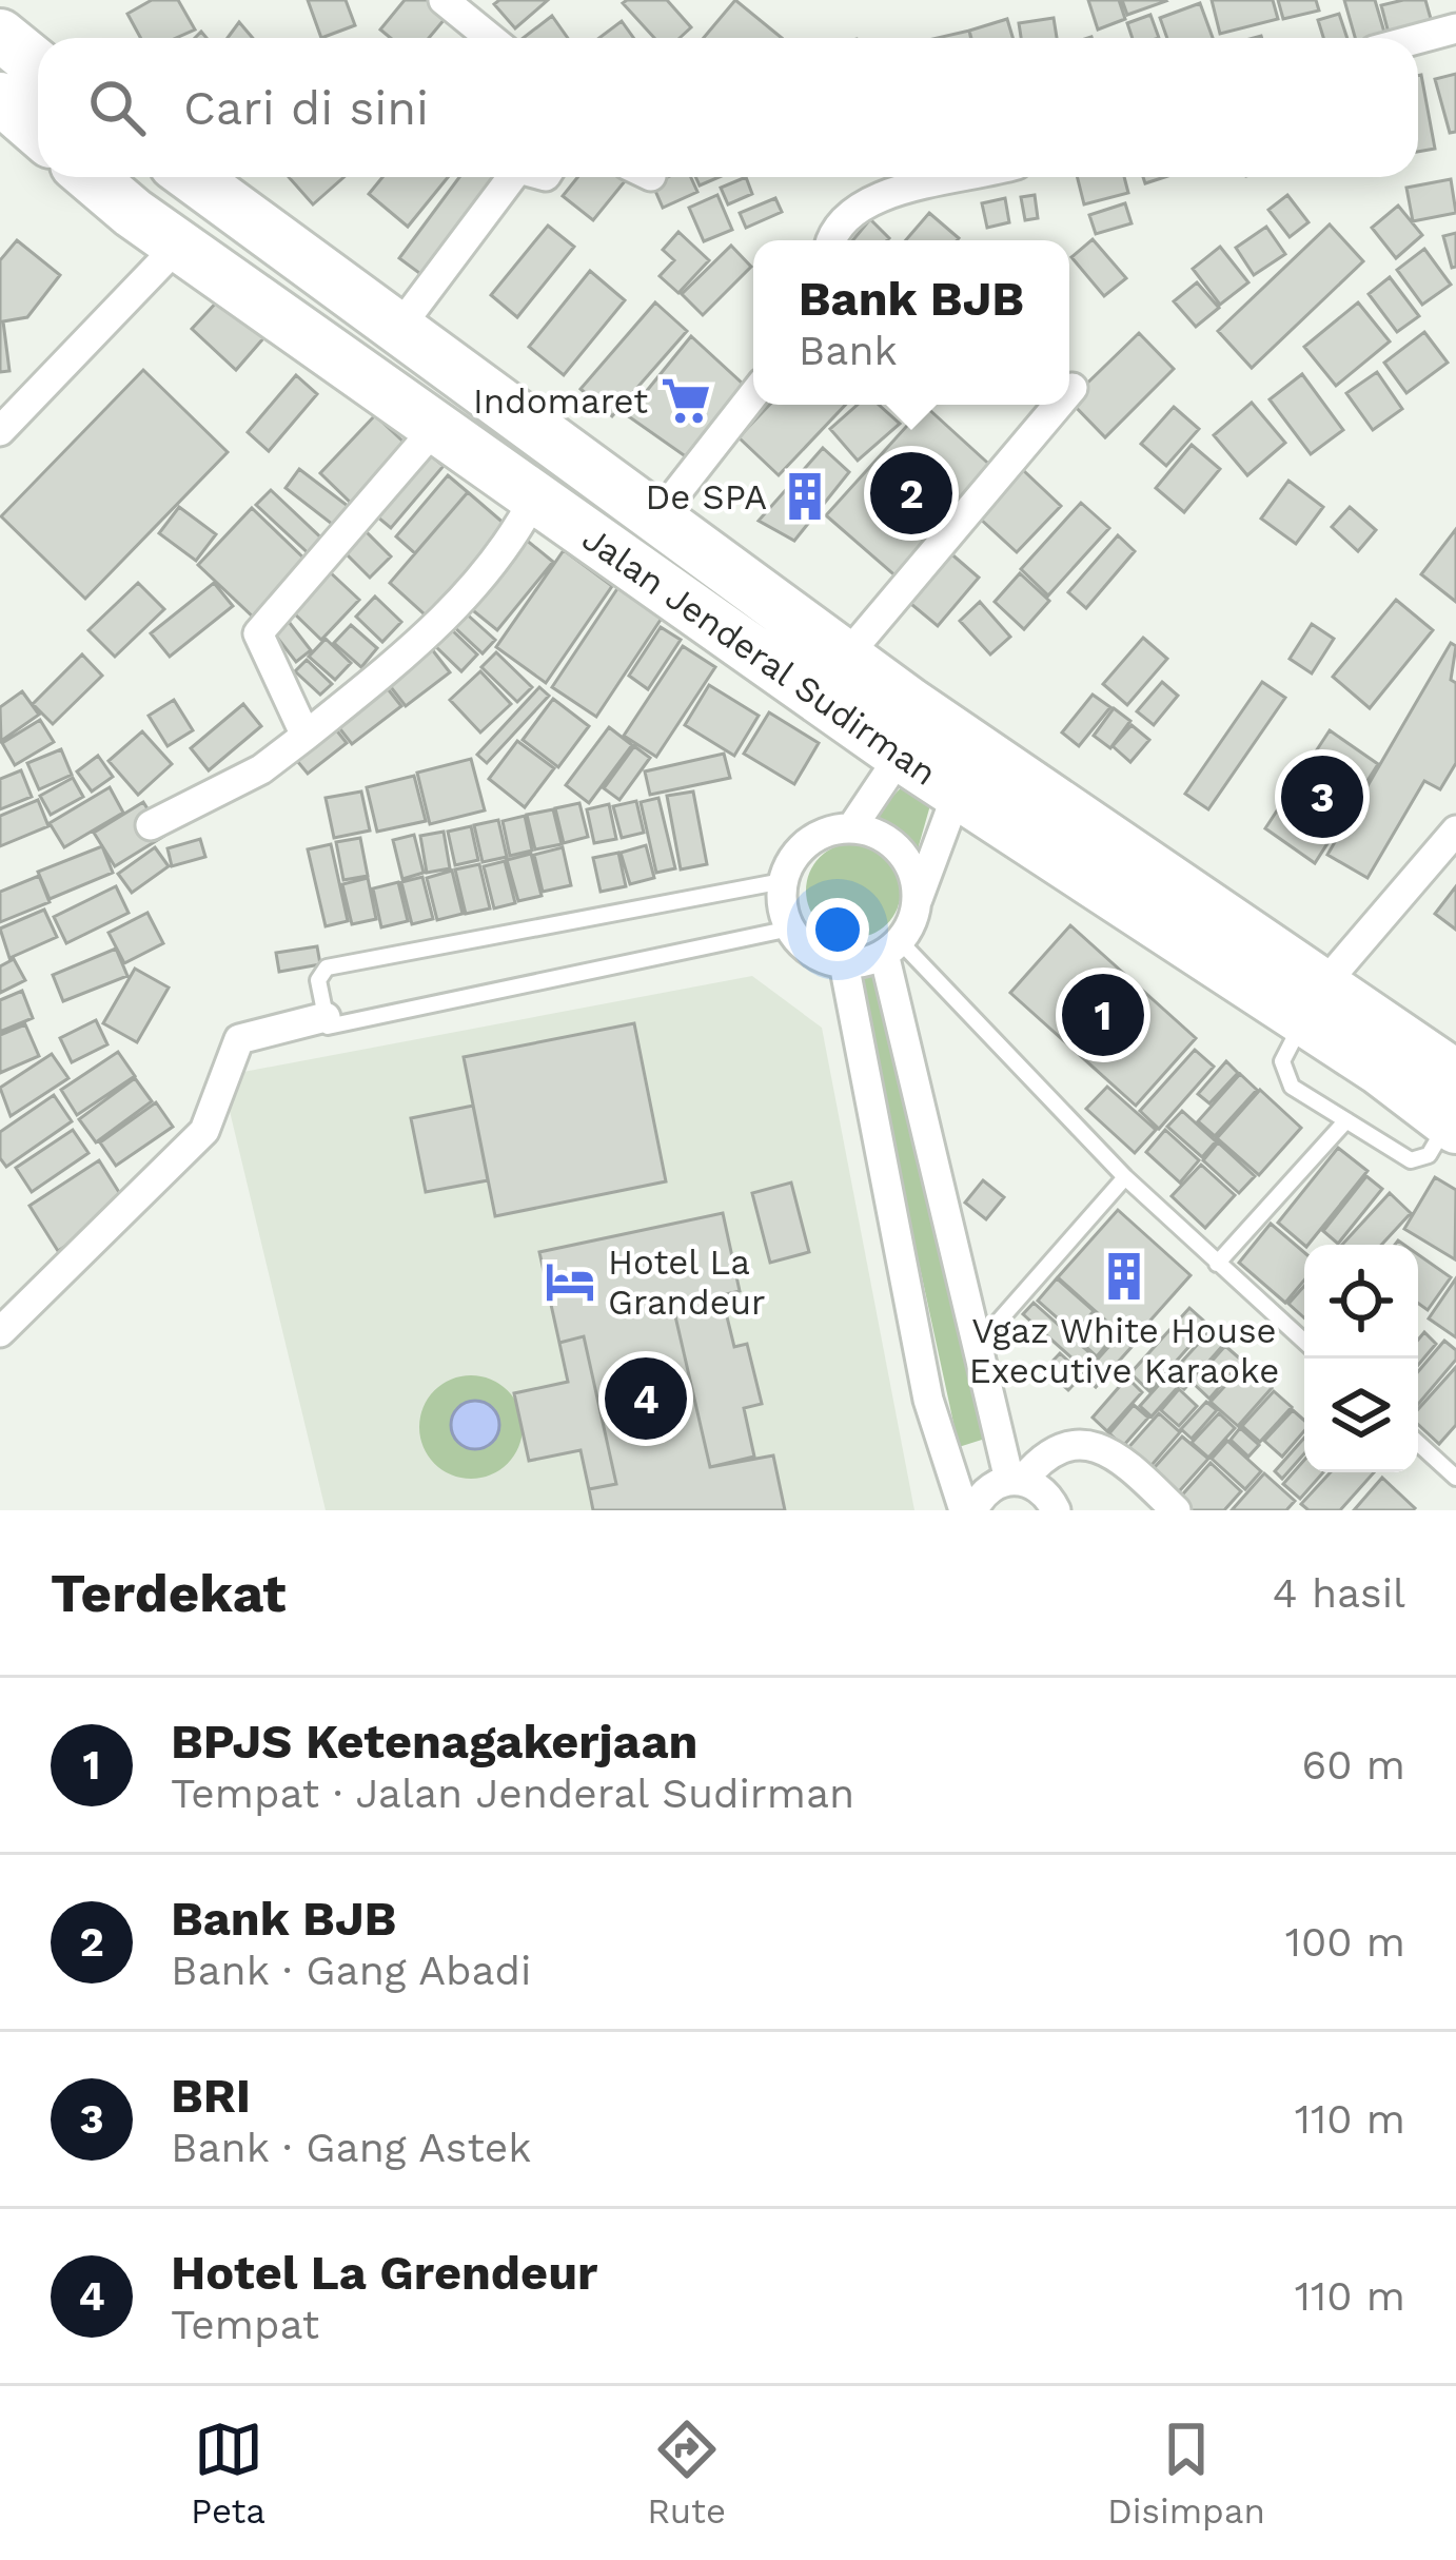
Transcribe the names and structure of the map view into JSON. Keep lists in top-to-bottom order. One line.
{"streets":{"highway":["Jalan Jenderal Sudirman"]},"places":{"supermarket":["Indomaret"],"building":["De SPA","Vgaz White House Executive Karaoke"],"hotel":["Hotel La Grandeur"]},"page":{"search":"Cari di sini","popup":["Bank BJB","Bank"],"pins":["2","3","1","4"],"heading":["Terdekat","4 hasil"],"list":[{"mark":"1","name":"BPJS Ketenagakerjaan","note":"Tempat · Jalan Jenderal Sudirman","value":"60 m"},{"mark":"2","name":"Bank BJB","note":"Bank · Gang Abadi","value":"100 m"},{"mark":"3","name":"BRI","note":"Bank · Gang Astek","value":"110 m"},{"mark":"4","name":"Hotel La Grendeur","note":"Tempat","value":"110 m"}],"nav":["Peta","Rute","Disimpan"]}}
